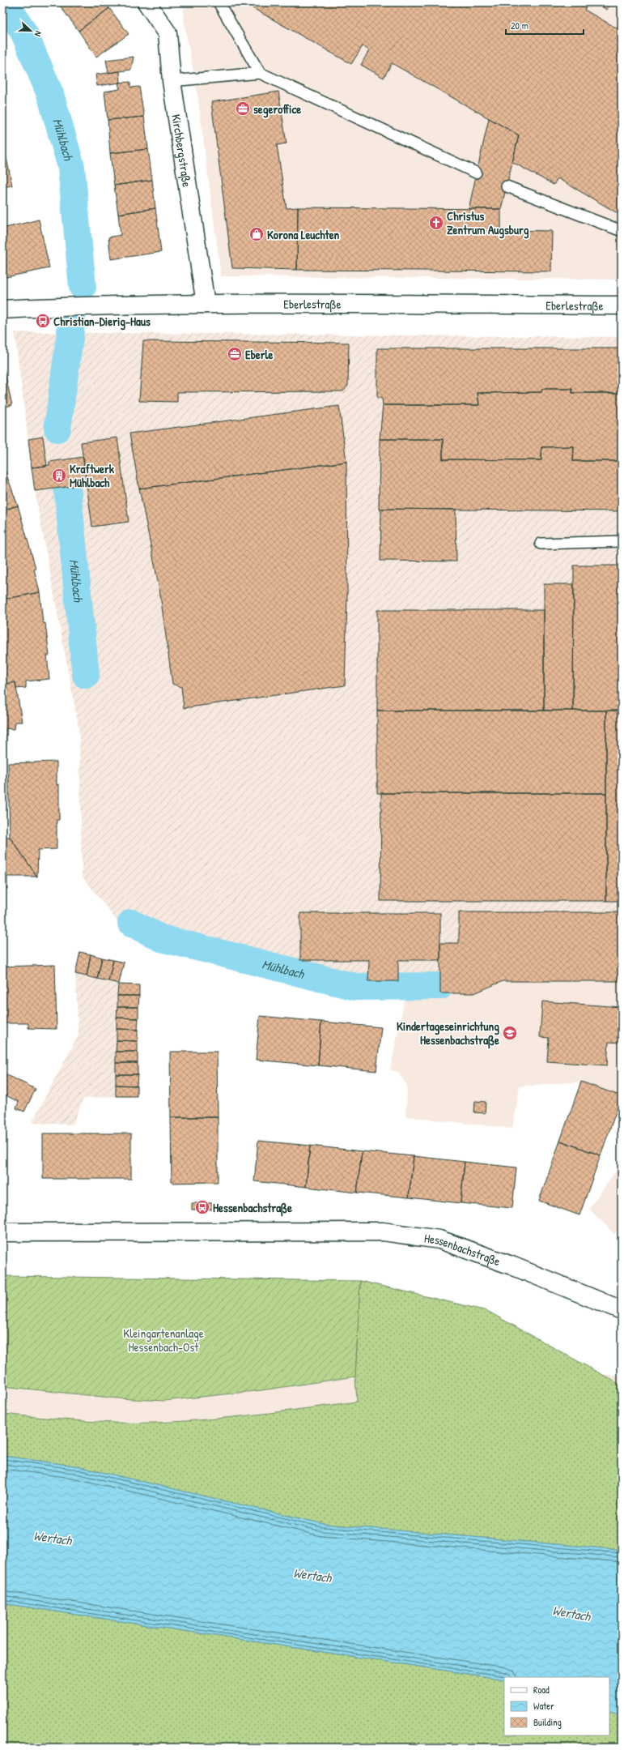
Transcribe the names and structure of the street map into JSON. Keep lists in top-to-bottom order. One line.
{"streets":{"street":["Kirchbergstraße","Eberlestraße","Hessenbachstraße"]},"crossings":[["Kirchbergstraße","Eberlestraße"]],"water":["Mühlbach","Wertach"],"parks":["Kleingartenanlage Hessenbach-Ost"],"places":{"office":["segeroffice","Eberle"],"church":["Christus Zentrum Augsburg"],"shop":["Korona Leuchten"],"bus stop":["Christian-Dierig-Haus","Hessenbachstraße"],"building":["Kraftwerk Mühlbach"],"school or university":["Kindertageseinrichtung Hessenbachstraße"]},"legend":["Road","Water","Building"],"scale_bar":"20 m","north":"right"}
